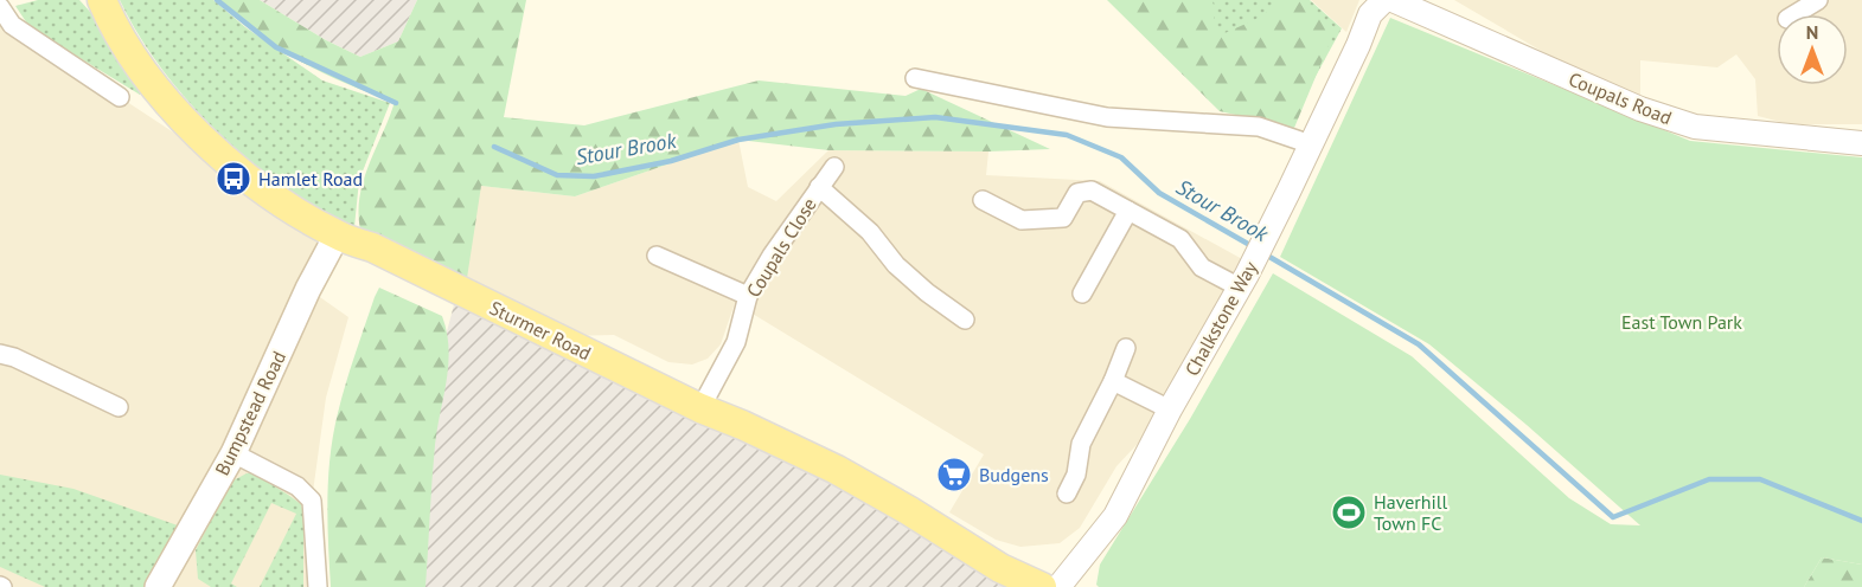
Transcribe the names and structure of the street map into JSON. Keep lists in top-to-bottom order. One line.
{"streets":{"main road":["Sturmer Road","Bumpstead Road"],"street":["Coupals Road","Coupals Close","Chalkstone Way"]},"crossings":[["Coupals Close","Sturmer Road"],["Sturmer Road","Bumpstead Road"]],"water":["Stour Brook"],"parks":["East Town Park"],"places":{"bus stop":["Hamlet Road"],"supermarket":["Budgens"],"sports":["Haverhill Town FC"]},"north":"top"}
